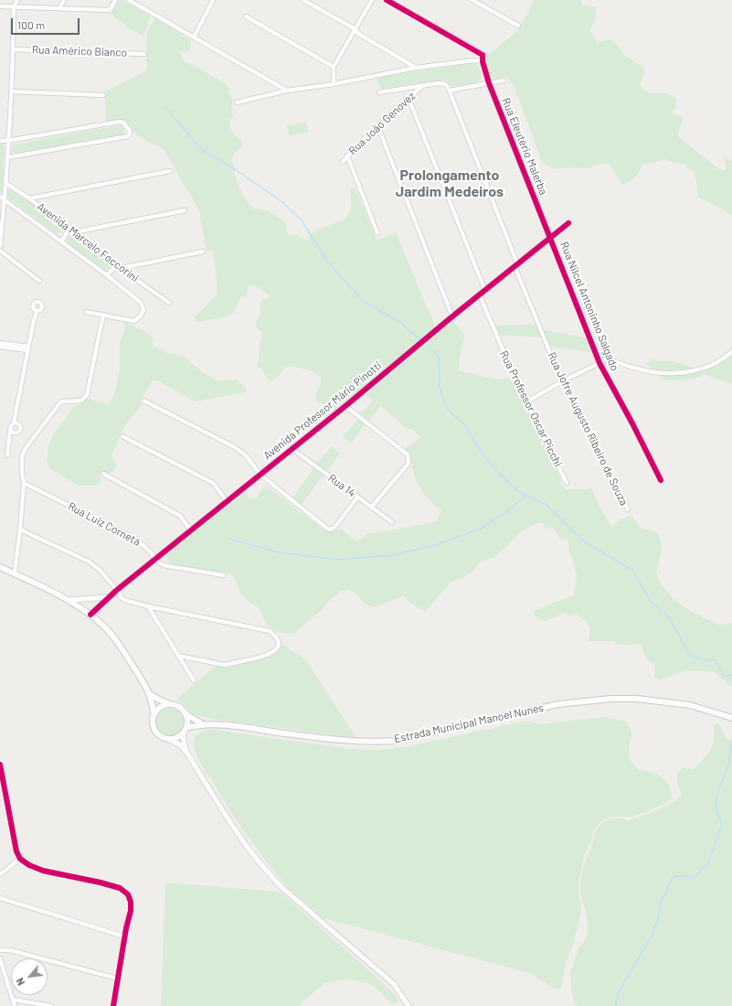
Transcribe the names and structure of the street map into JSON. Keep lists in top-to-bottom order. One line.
{"streets":{"main road":["Estrada Municipal Manoel Nunes"],"street":["Rua Américo Bianco","Rua João Genovez","Rua Eleutério Malerba","Avenida Marcelo Foccorini","Rua Nilcel Antoninho Salgado","Rua Professor Oscar Picchi","Avenida Professor Mário Pinotti","Rua Jofre Augusto Ribeiro de Souza","Rua 14","Rua Luiz Corneta"]},"crossings":[["Rua Eleutério Malerba","Rua Nilcel Antoninho Salgado"],["Rua Eleutério Malerba","Avenida Professor Mário Pinotti"],["Rua Nilcel Antoninho Salgado","Avenida Professor Mário Pinotti"],["Rua Professor Oscar Picchi","Avenida Professor Mário Pinotti"],["Avenida Professor Mário Pinotti","Rua Jofre Augusto Ribeiro de Souza"],["Avenida Professor Mário Pinotti","Rua 14"],["Avenida Professor Mário Pinotti","Rua Luiz Corneta"]],"districts":["Prolongamento Jardim Medeiros"],"scale_bar":"100 m","north":"bottom left"}
